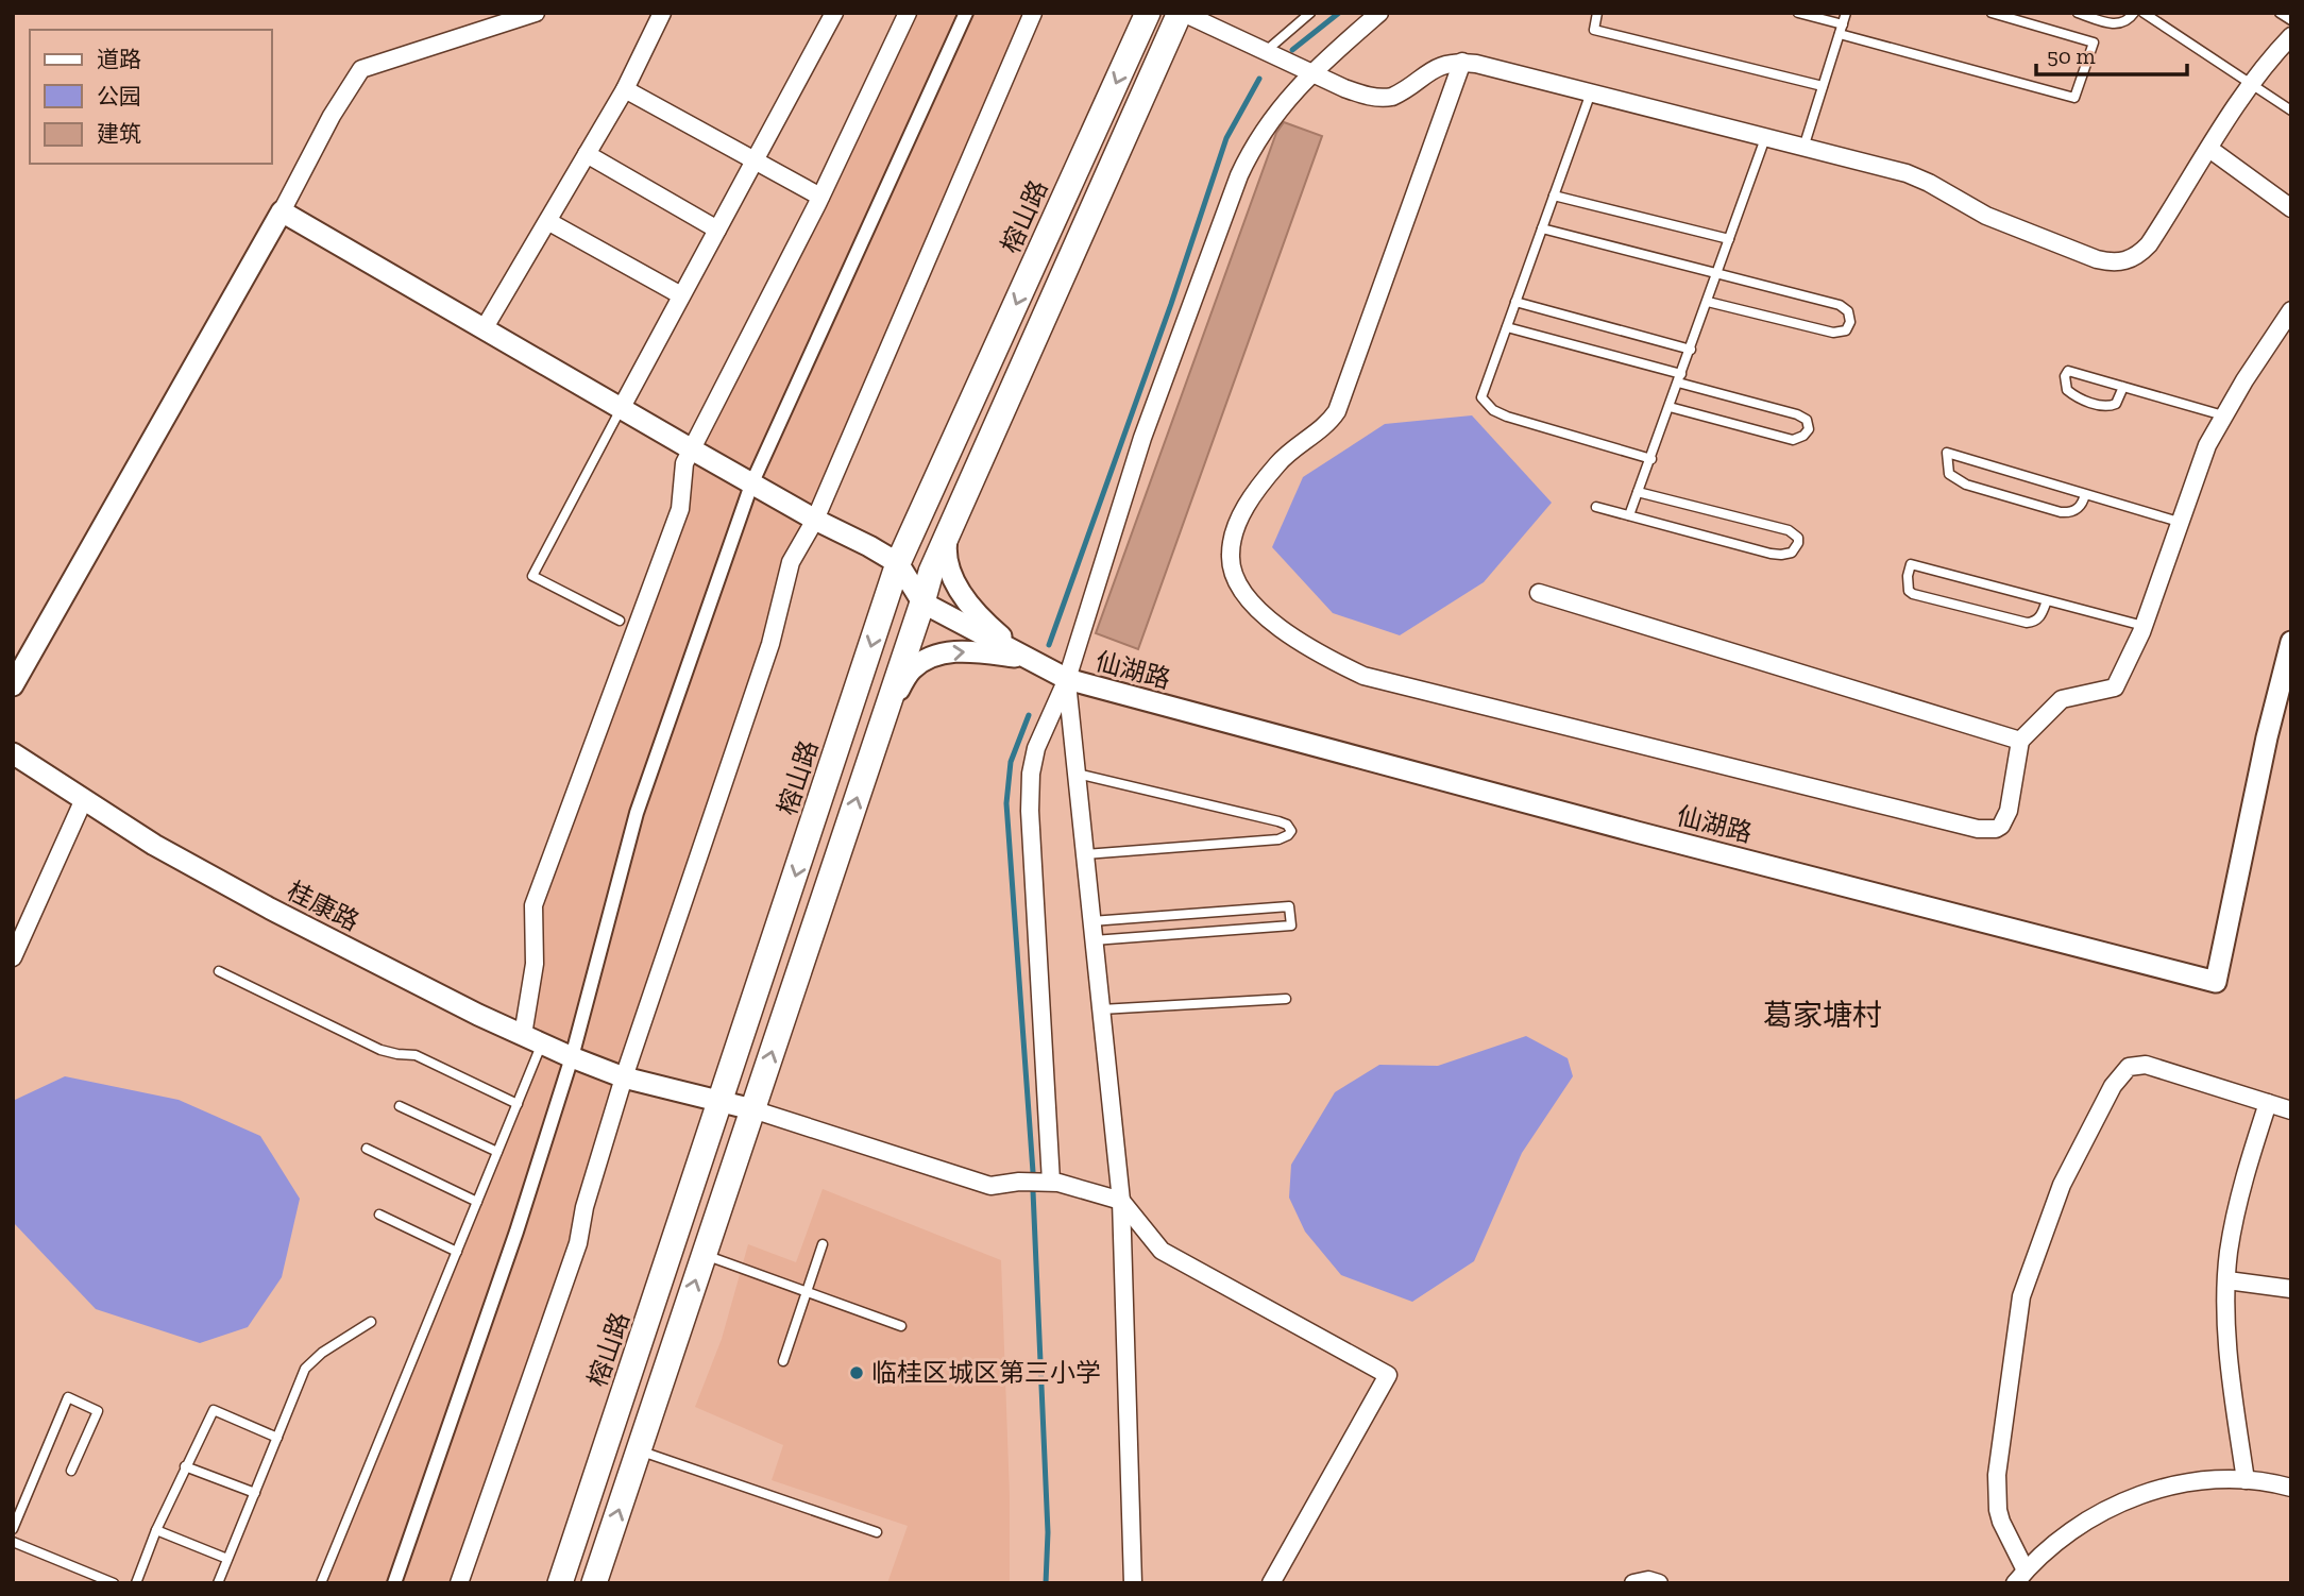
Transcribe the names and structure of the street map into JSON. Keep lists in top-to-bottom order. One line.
{"streets":{"main road":["榕山路"],"street":["仙湖路","桂康路"]},"crossings":[["榕山路","仙湖路"],["榕山路","桂康路"]],"districts":["葛家塘村"],"places":["临桂区城区第三小学"],"legend":["道路","公园","建筑"],"scale_bar":"50 m"}
